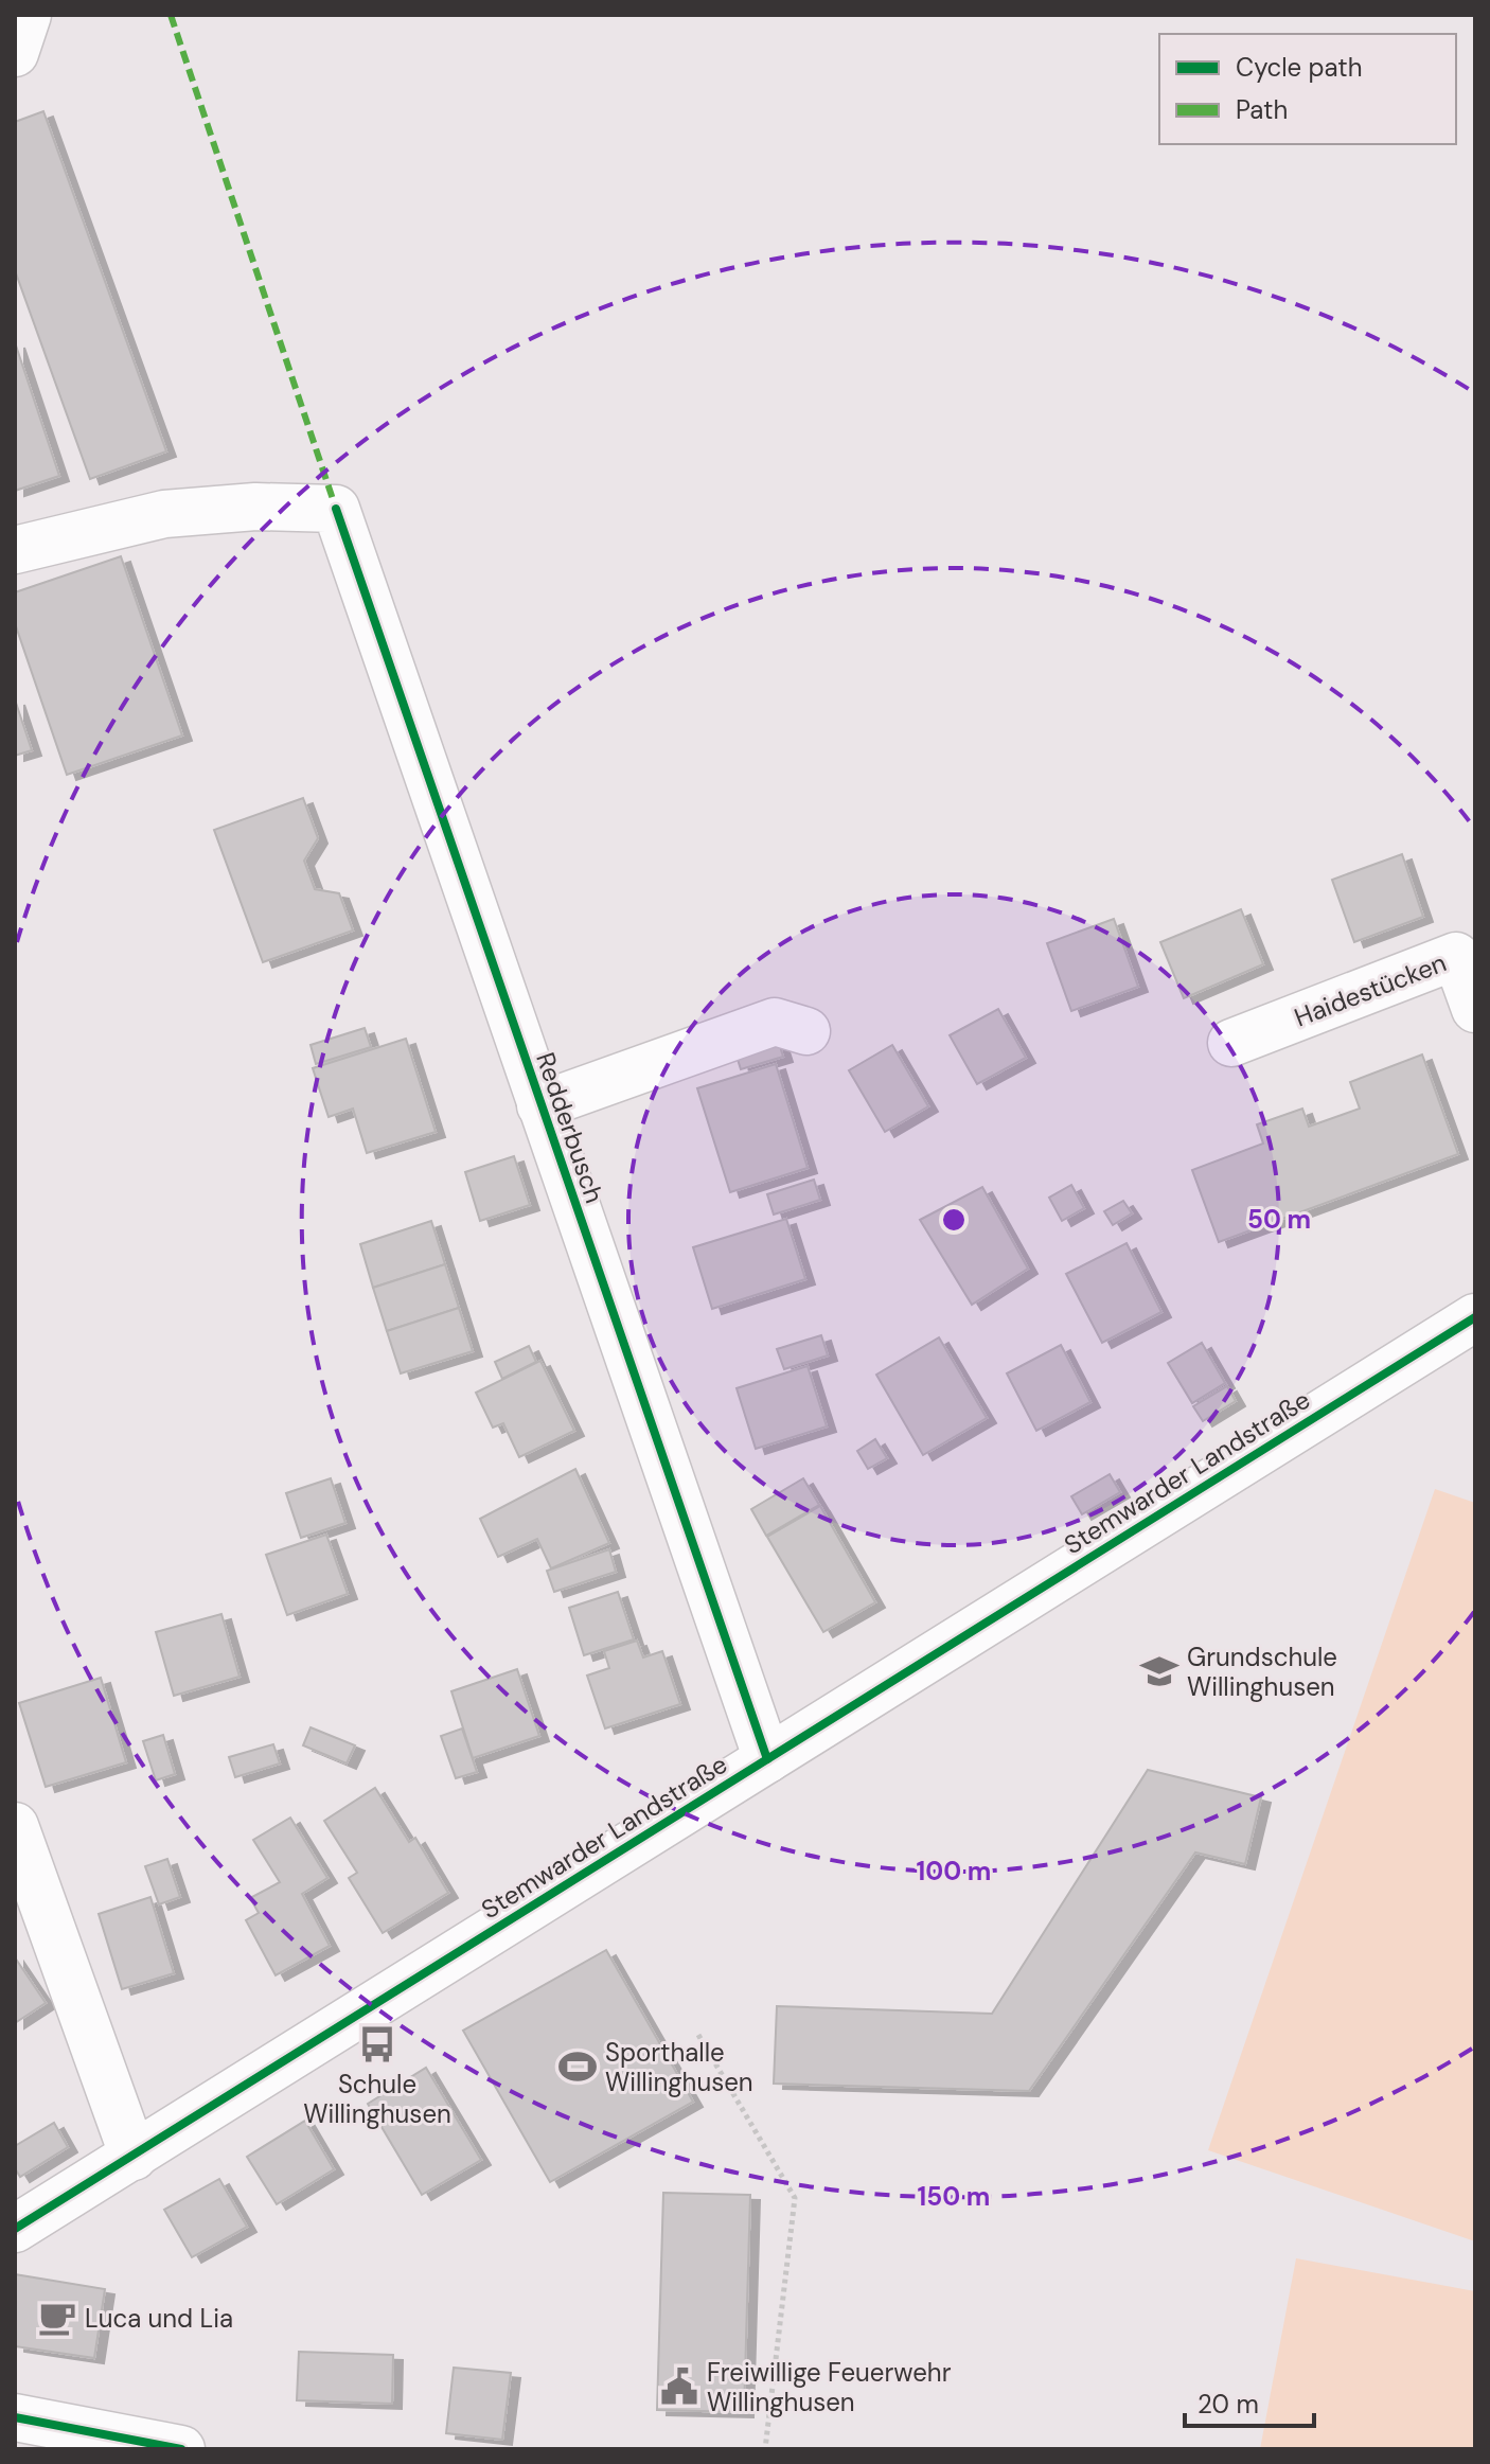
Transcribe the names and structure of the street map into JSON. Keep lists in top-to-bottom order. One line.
{"streets":{"street":["Haidestücken","Redderbusch","Stemwarder Landstraße"]},"crossings":[["Redderbusch","Stemwarder Landstraße"]],"places":{"school or university":["Grundschule Willinghusen"],"bus stop":["Schule Willinghusen"],"sports":["Sporthalle Willinghusen"],"cafe":["Luca und Lia"],"public building":["Freiwillige Feuerwehr Willinghusen"]},"legend":["Cycle path","Path"],"scale_bar":"20 m","rings":["50 m","100 m","150 m"]}
